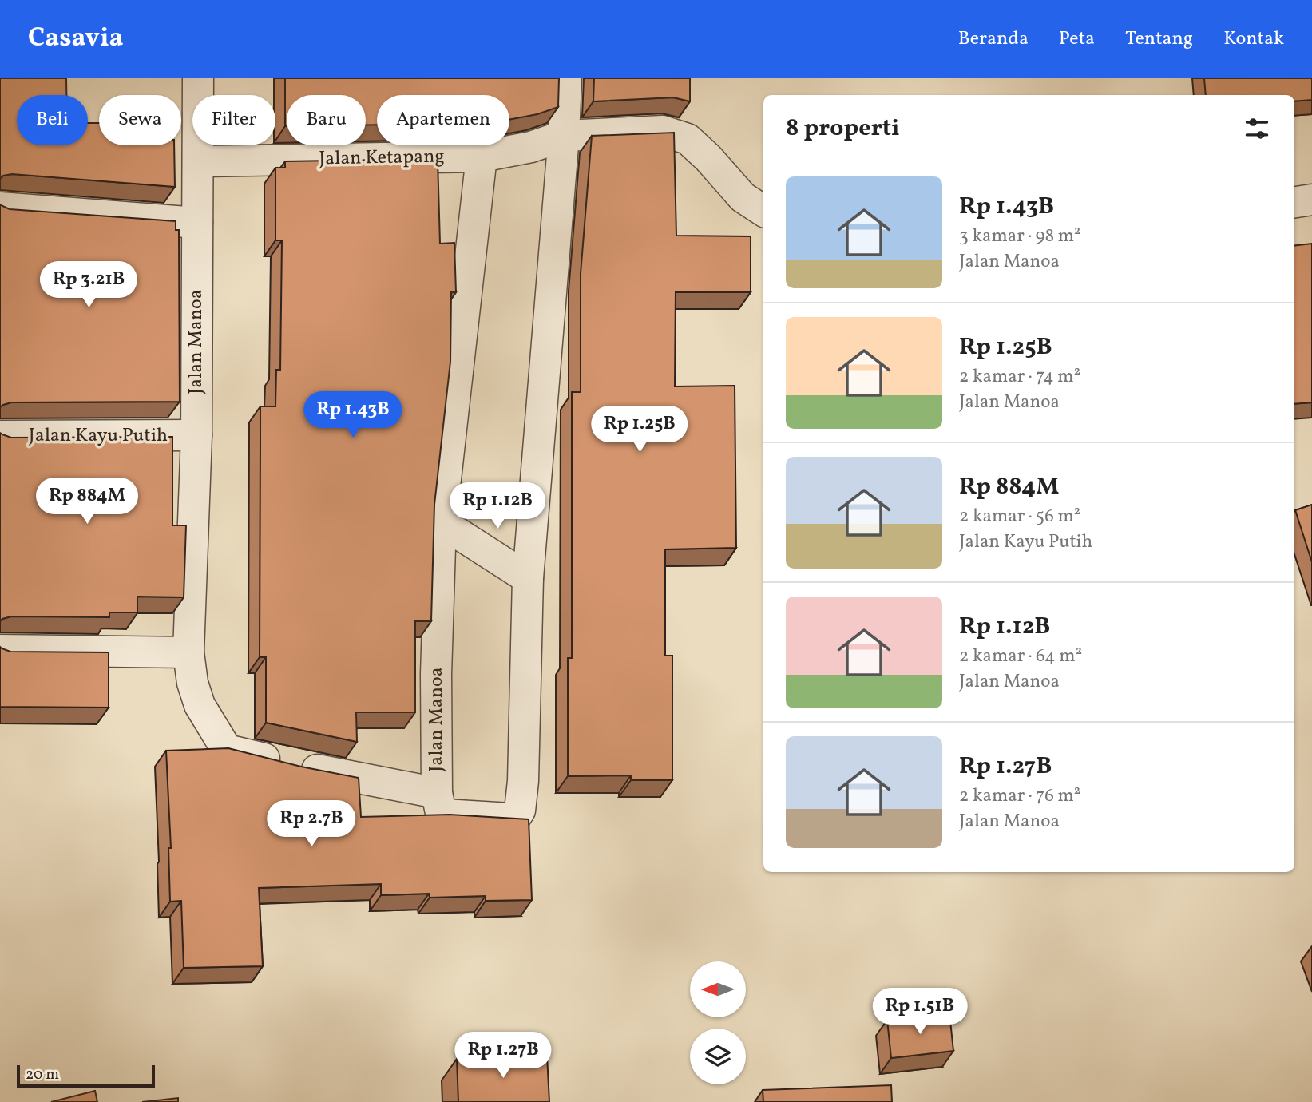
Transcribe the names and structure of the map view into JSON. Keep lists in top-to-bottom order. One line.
{"streets":{"street":["Jalan Ketapang","Jalan Manoa","Jalan Kayu Putih"]},"crossings":[["Jalan Ketapang","Jalan Manoa"],["Jalan Manoa","Jalan Kayu Putih"]],"scale_bar":"20 m","north":"left","page":{"header":"Casavia","nav":["Beranda","Peta","Tentang","Kontak"],"chip":["Beli","Sewa","Filter","Baru","Apartemen"],"heading":"8 properti","list":[{"name":"Rp 1.43B","note":"3 kamar · 98 m² · Jalan Manoa"},{"name":"Rp 1.25B","note":"2 kamar · 74 m² · Jalan Manoa"},{"name":"Rp 884M","note":"2 kamar · 56 m² · Jalan Kayu Putih"},{"name":"Rp 1.12B","note":"2 kamar · 64 m² · Jalan Manoa"},{"name":"Rp 1.27B","note":"2 kamar · 76 m² · Jalan Manoa"}],"price":["Rp 3.21B","Rp 1.43B","Rp 1.25B","Rp 884M","Rp 1.12B","Rp 2.7B","Rp 1.51B","Rp 1.27B"],"scale":"20 m"}}
